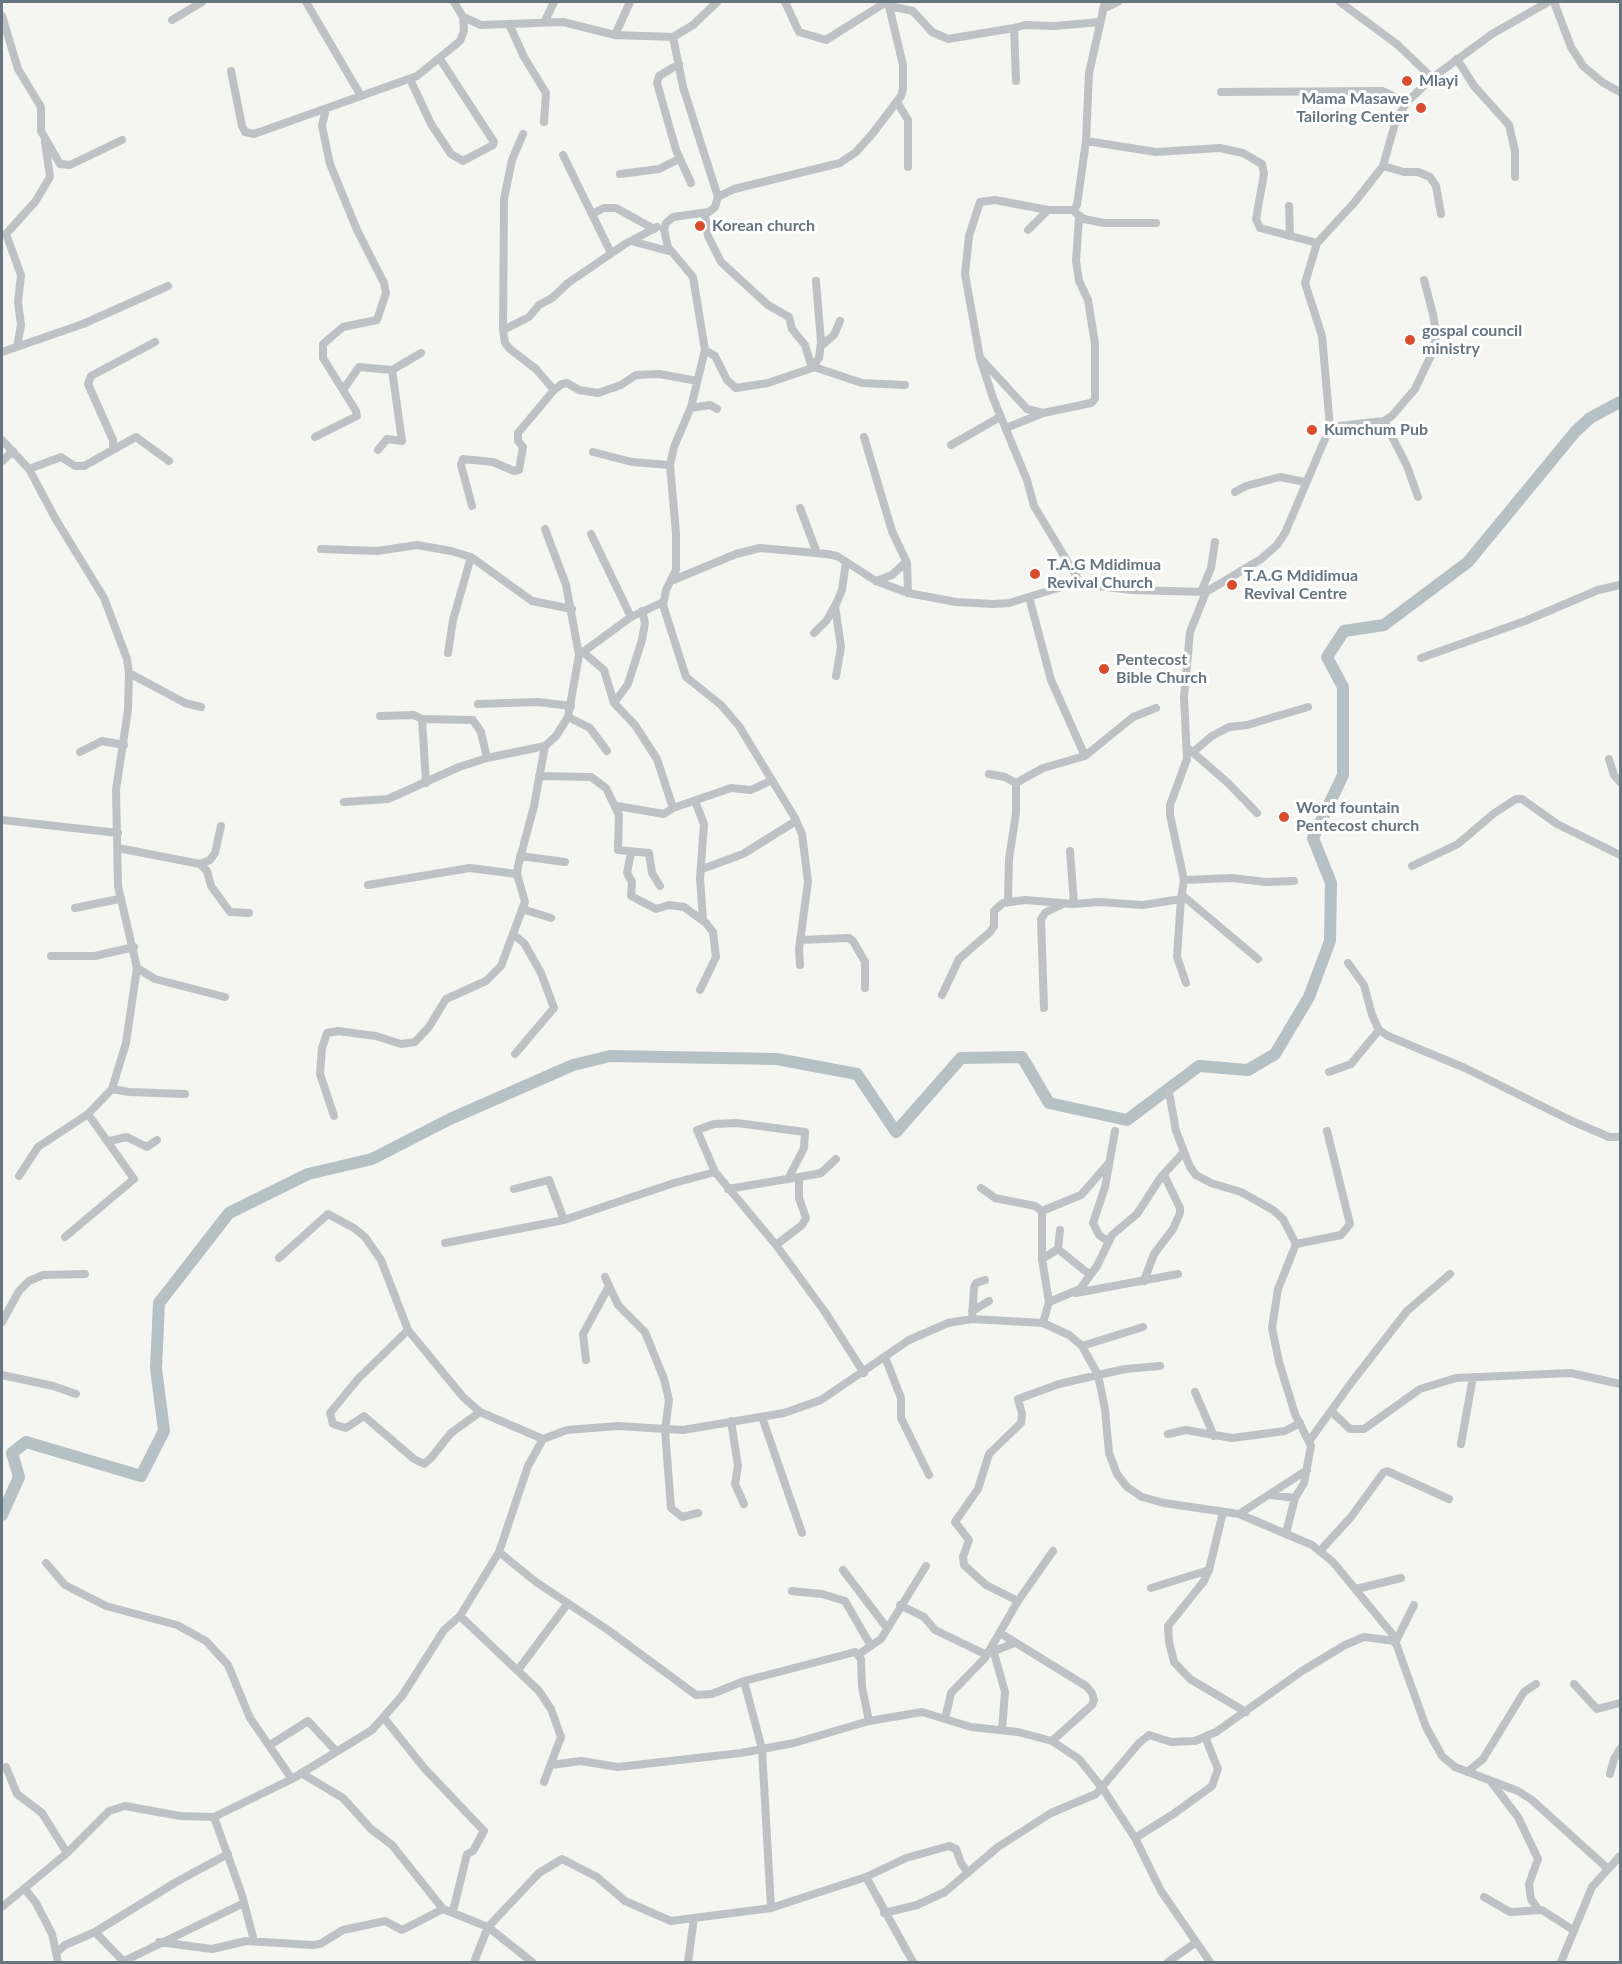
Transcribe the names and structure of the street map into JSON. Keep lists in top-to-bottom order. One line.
{"places":["Mlayi","Mama Masawe Tailoring Center","Korean church","gospal council ministry","Kumchum Pub","T.A.G Mdidimua Revival Church","T.A.G Mdidimua Revival Centre","Pentecost Bible Church","Word fountain Pentecost church"]}
